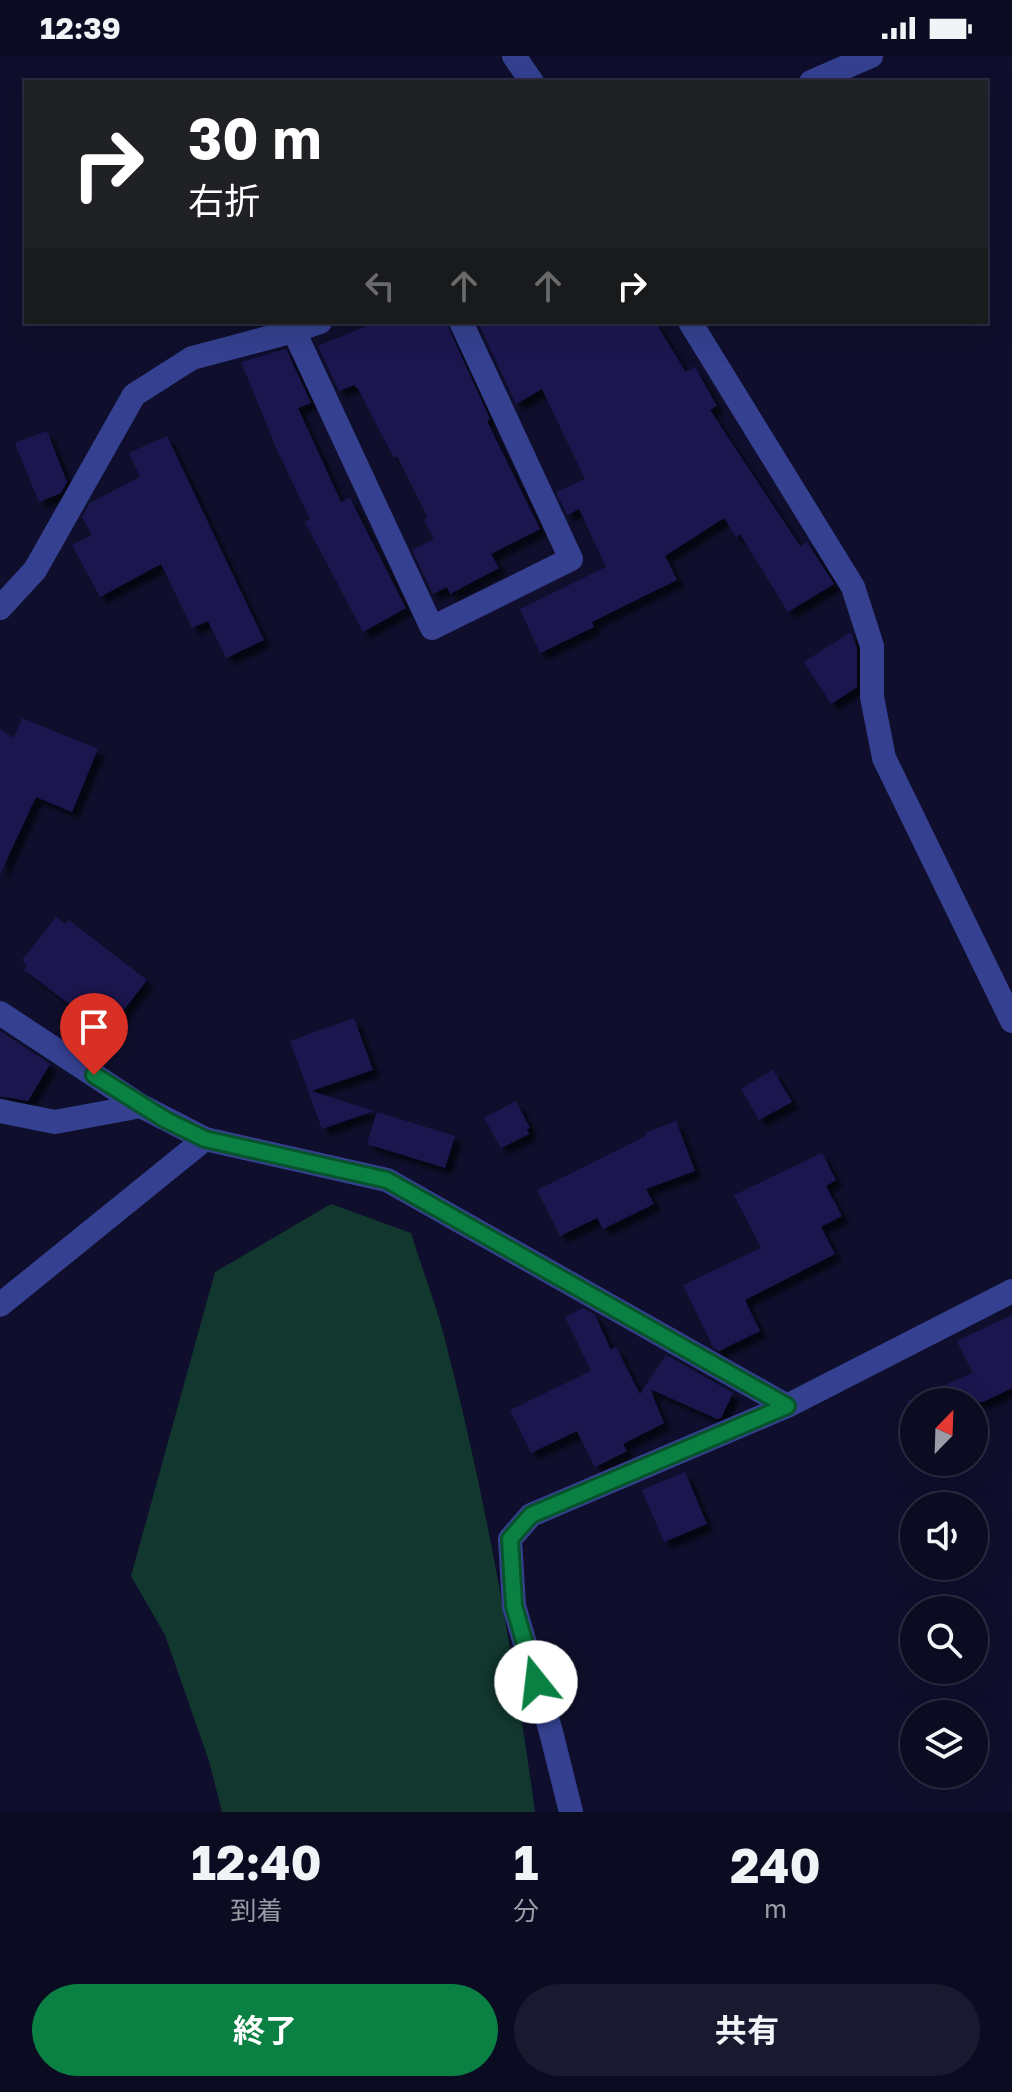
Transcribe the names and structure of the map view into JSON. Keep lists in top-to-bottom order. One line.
{"north":"top right","page":{"status":"12:39","turn":["30 m","右折"],"eta":["12:40","到着","1","分","240","m"],"buttons":["終了","共有"]}}
